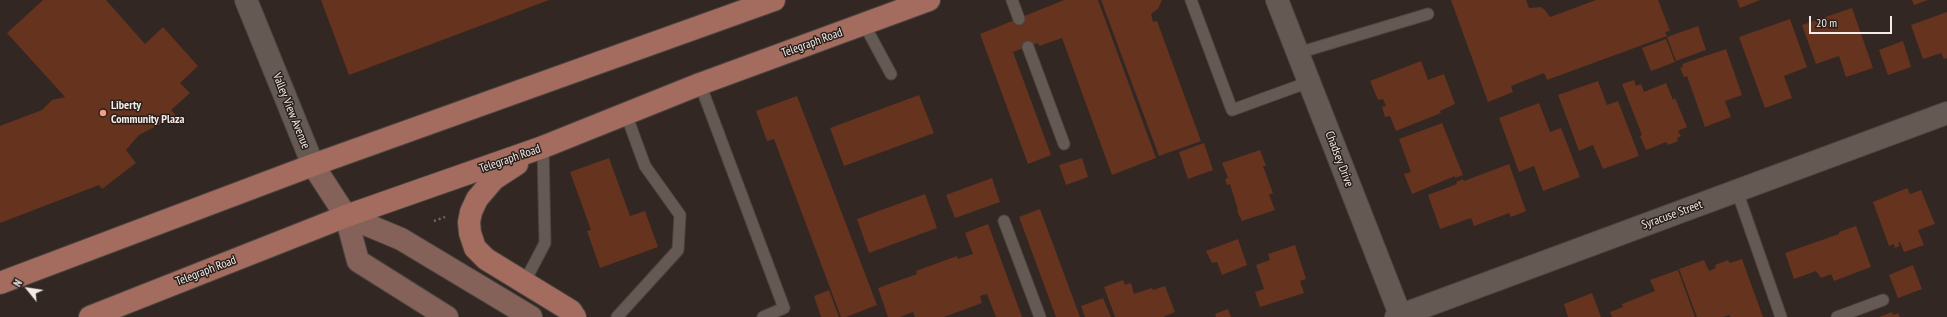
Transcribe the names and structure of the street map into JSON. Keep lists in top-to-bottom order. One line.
{"streets":{"main road":["Telegraph Road","Valley View Avenue"],"street":["Chadsey Drive","Syracuse Street"]},"crossings":[["Telegraph Road","Valley View Avenue"],["Chadsey Drive","Syracuse Street"]],"places":["Liberty Community Plaza"],"scale_bar":"20 m","north":"top left"}
